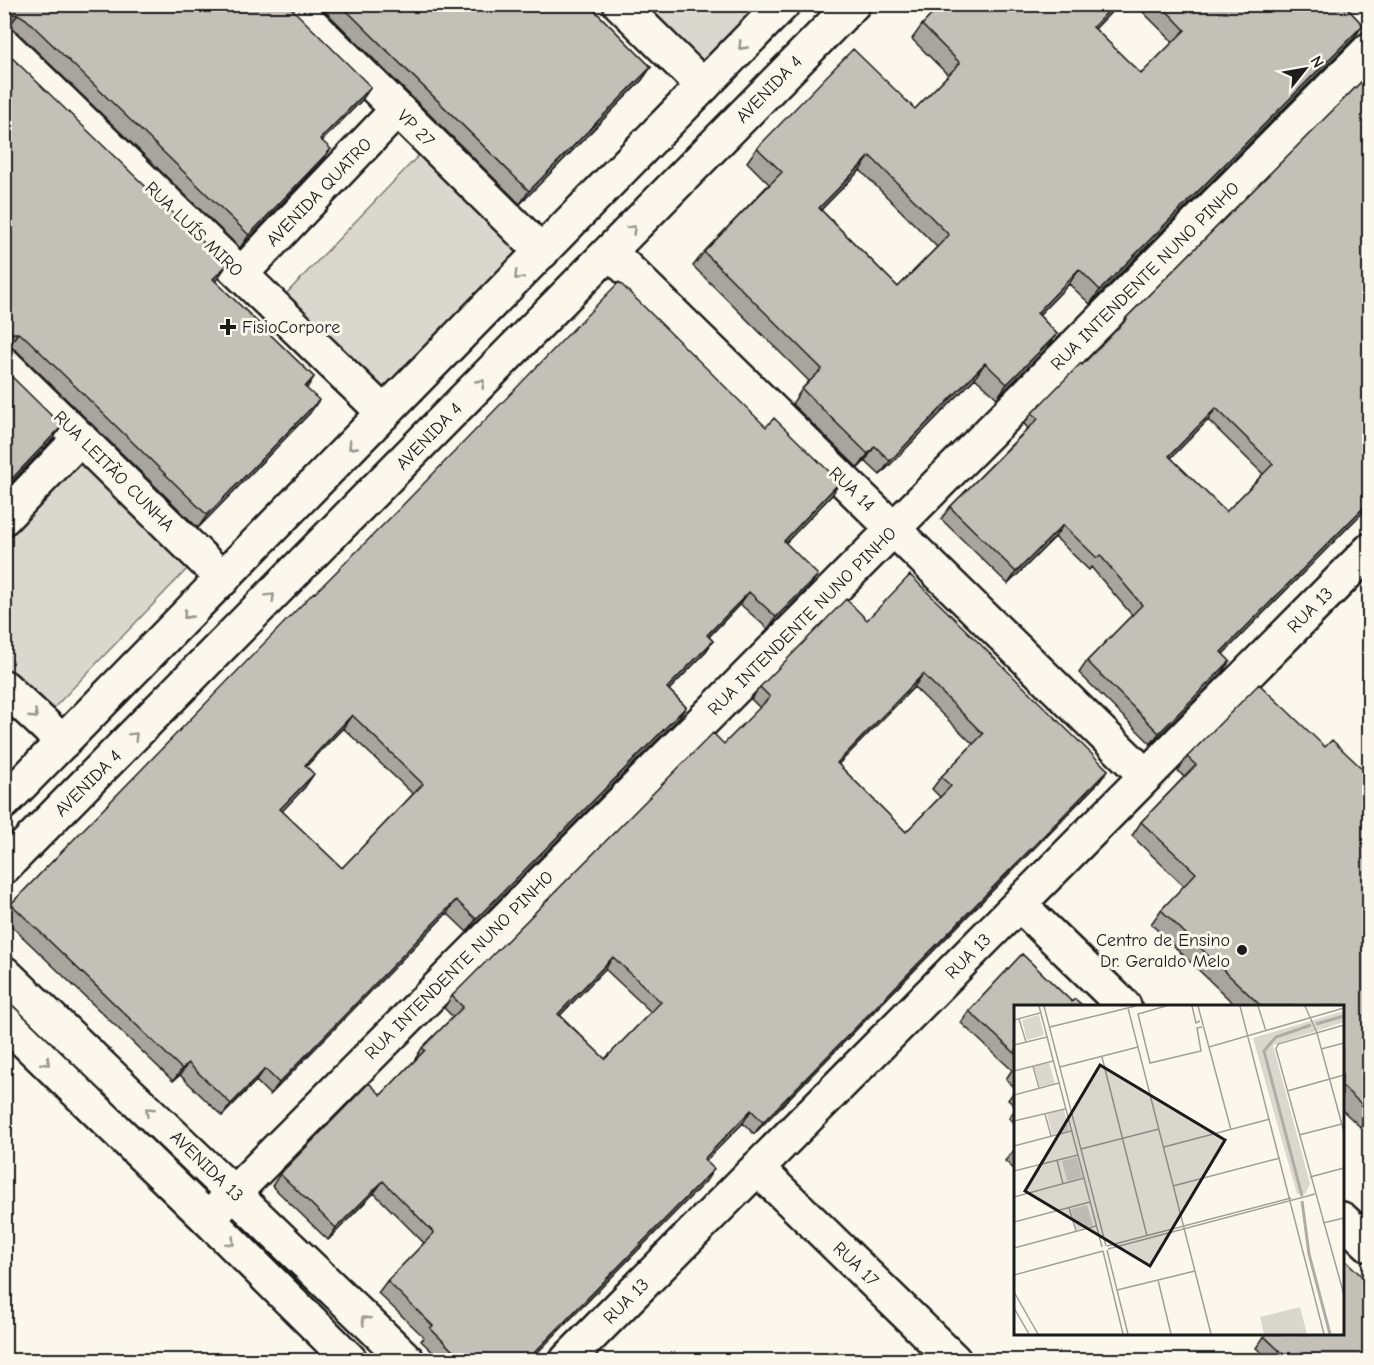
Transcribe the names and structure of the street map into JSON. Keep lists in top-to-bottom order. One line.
{"streets":{"street":["AVENIDA 4","VP 27","AVENIDA QUATRO","RUA LUÍS MIRO","RUA INTENDENTE NUNO PINHO","RUA LEITÃO CUNHA","RUA 14","RUA 13","AVENIDA 13","RUA 17"]},"crossings":[["AVENIDA 4","RUA 14"],["VP 27","AVENIDA QUATRO"],["AVENIDA QUATRO","RUA LUÍS MIRO"],["RUA INTENDENTE NUNO PINHO","RUA 14"],["RUA INTENDENTE NUNO PINHO","AVENIDA 13"],["RUA 14","RUA 13"],["RUA 13","RUA 17"]],"places":{"health":["FisioCorpore"],"other":["Centro de Ensino Dr. Geraldo Melo"]},"north":"top right"}
